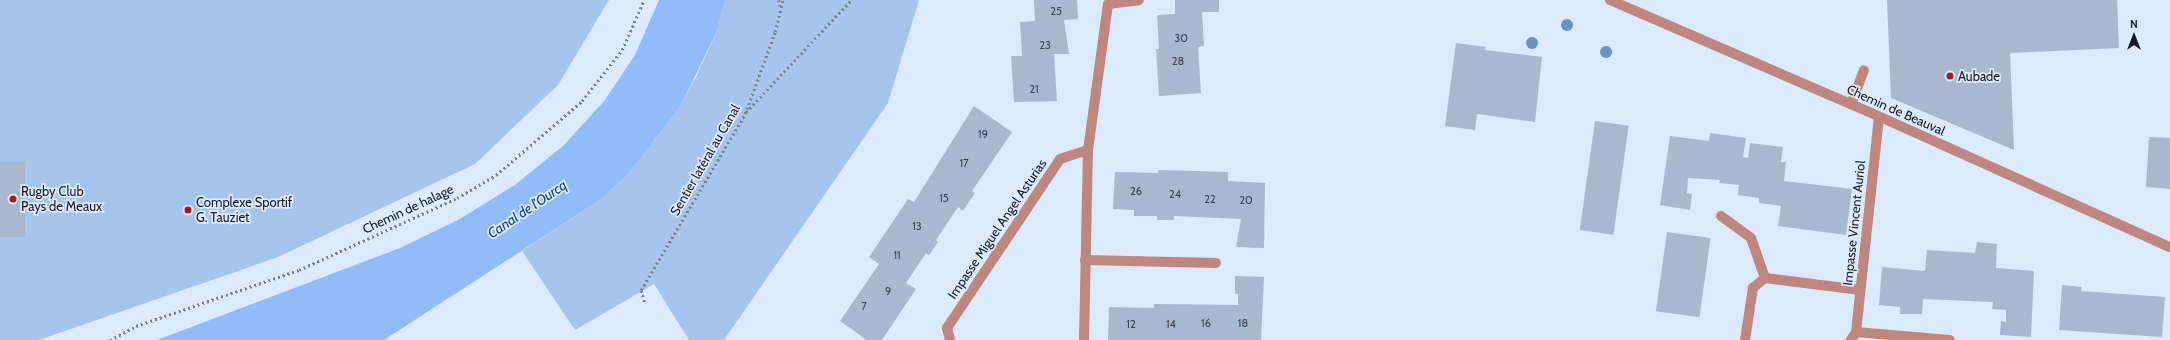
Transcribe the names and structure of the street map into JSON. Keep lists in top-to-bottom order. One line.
{"streets":{"street":["Chemin de Beauval","Impasse Vincent Auriol","Impasse Miguel Angel Asturias"],"path":["Sentier latéral au Canal","Chemin de halage"]},"crossings":[["Chemin de Beauval","Impasse Vincent Auriol"]],"water":["Canal de l'Ourcq"],"places":["Aubade","Rugby Club Pays de Meaux","Complexe Sportif G. Tauziet"],"house_numbers":["25","30","23","28","21","19","17","26","24","15","22","20","13","11","9","7","16","18","12","14"],"north":"top"}
